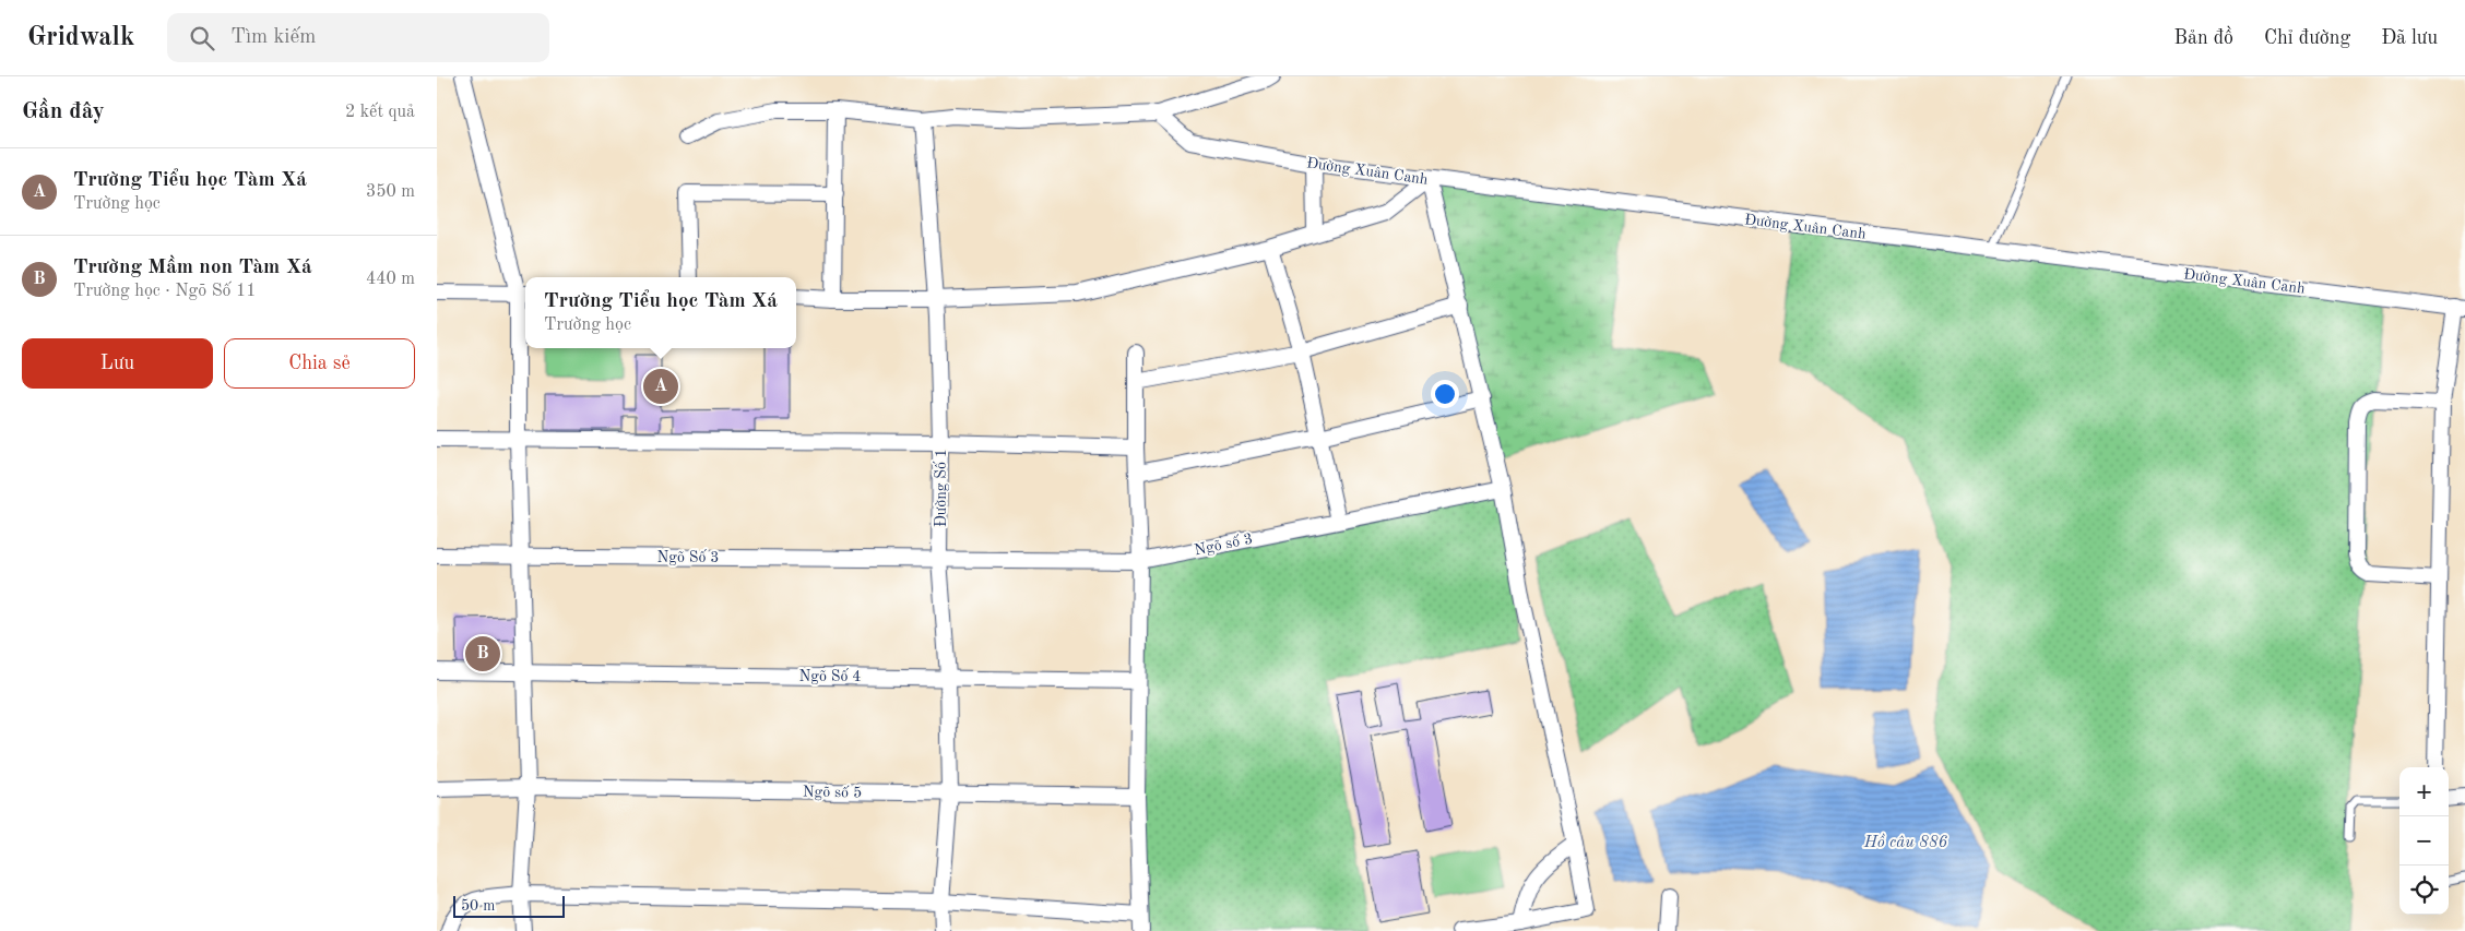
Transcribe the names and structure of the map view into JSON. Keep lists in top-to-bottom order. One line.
{"streets":{"street":["Đường Xuân Canh","Đường Số 1","Ngõ số 3","Ngõ Số 3","Ngõ Số 4","Ngõ số 5"]},"crossings":[["Đường Số 1","Ngõ số 3"],["Đường Số 1","Ngõ Số 3"],["Đường Số 1","Ngõ Số 4"],["Đường Số 1","Ngõ số 5"],["Ngõ số 3","Ngõ Số 3"]],"water":["Hồ câu 886"],"scale_bar":"50 m","page":{"header":"Gridwalk","search":"Tìm kiếm","nav":["Bản đồ","Chỉ đường","Đã lưu"],"heading":["Gần đây","2 kết quả"],"list":[{"mark":"A","name":"Trường Tiểu học Tàm Xá","note":"Trường học","value":"350 m"},{"mark":"B","name":"Trường Mầm non Tàm Xá","note":"Trường học · Ngõ Số 11","value":"440 m"}],"popup":["Trường Tiểu học Tàm Xá","Trường học"],"buttons":["Lưu","Chia sẻ"],"pins":["A","B"],"map_buttons":["+","−"],"scale":"50 m"}}
